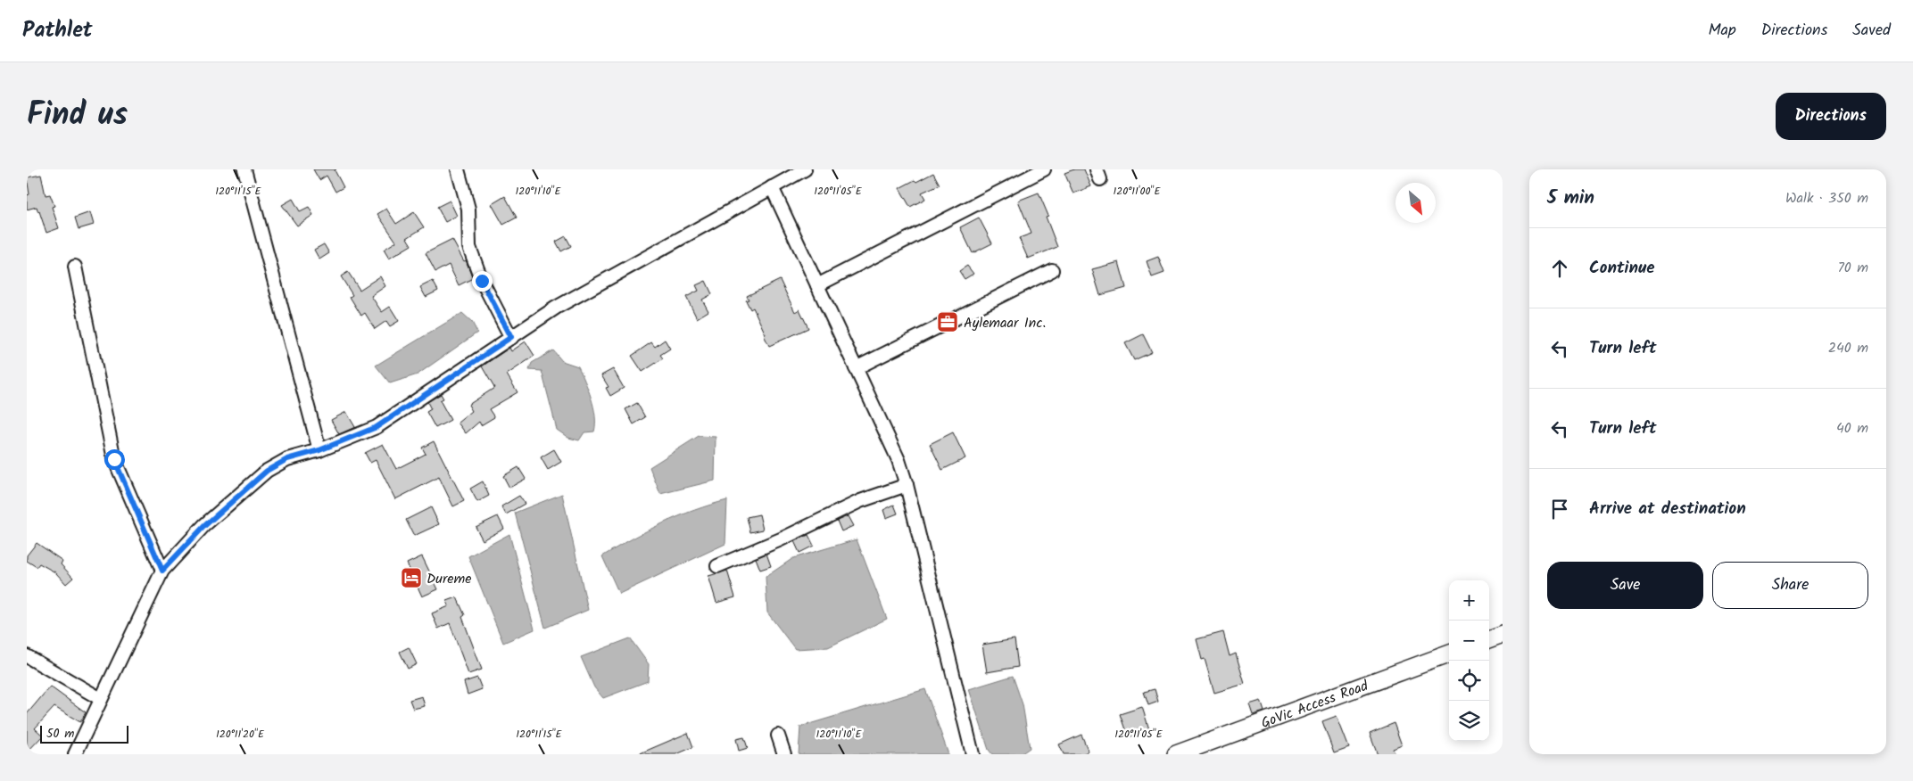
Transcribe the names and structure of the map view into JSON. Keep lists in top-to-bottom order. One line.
{"streets":{"main road":["GoVic Access Road"]},"places":{"office":["Aylemaar Inc."],"hotel":["Dureme"]},"scale_bar":"50 m","north":"bottom right","page":{"header":"Pathlet","nav":["Map","Directions","Saved"],"title":"Find us","buttons":["Directions",["Save","Share"]],"heading":["5 min","Walk · 350 m"],"list":[["Continue","70 m"],["Turn left","240 m"],["Turn left","40 m"],"Arrive at destination"],"map_buttons":["+","−"],"scale":"50 m"},"coordinates":["120°11'15\"E","120°11'10\"E","120°11'05\"E","120°11'00\"E","120°11'20\"E"]}
